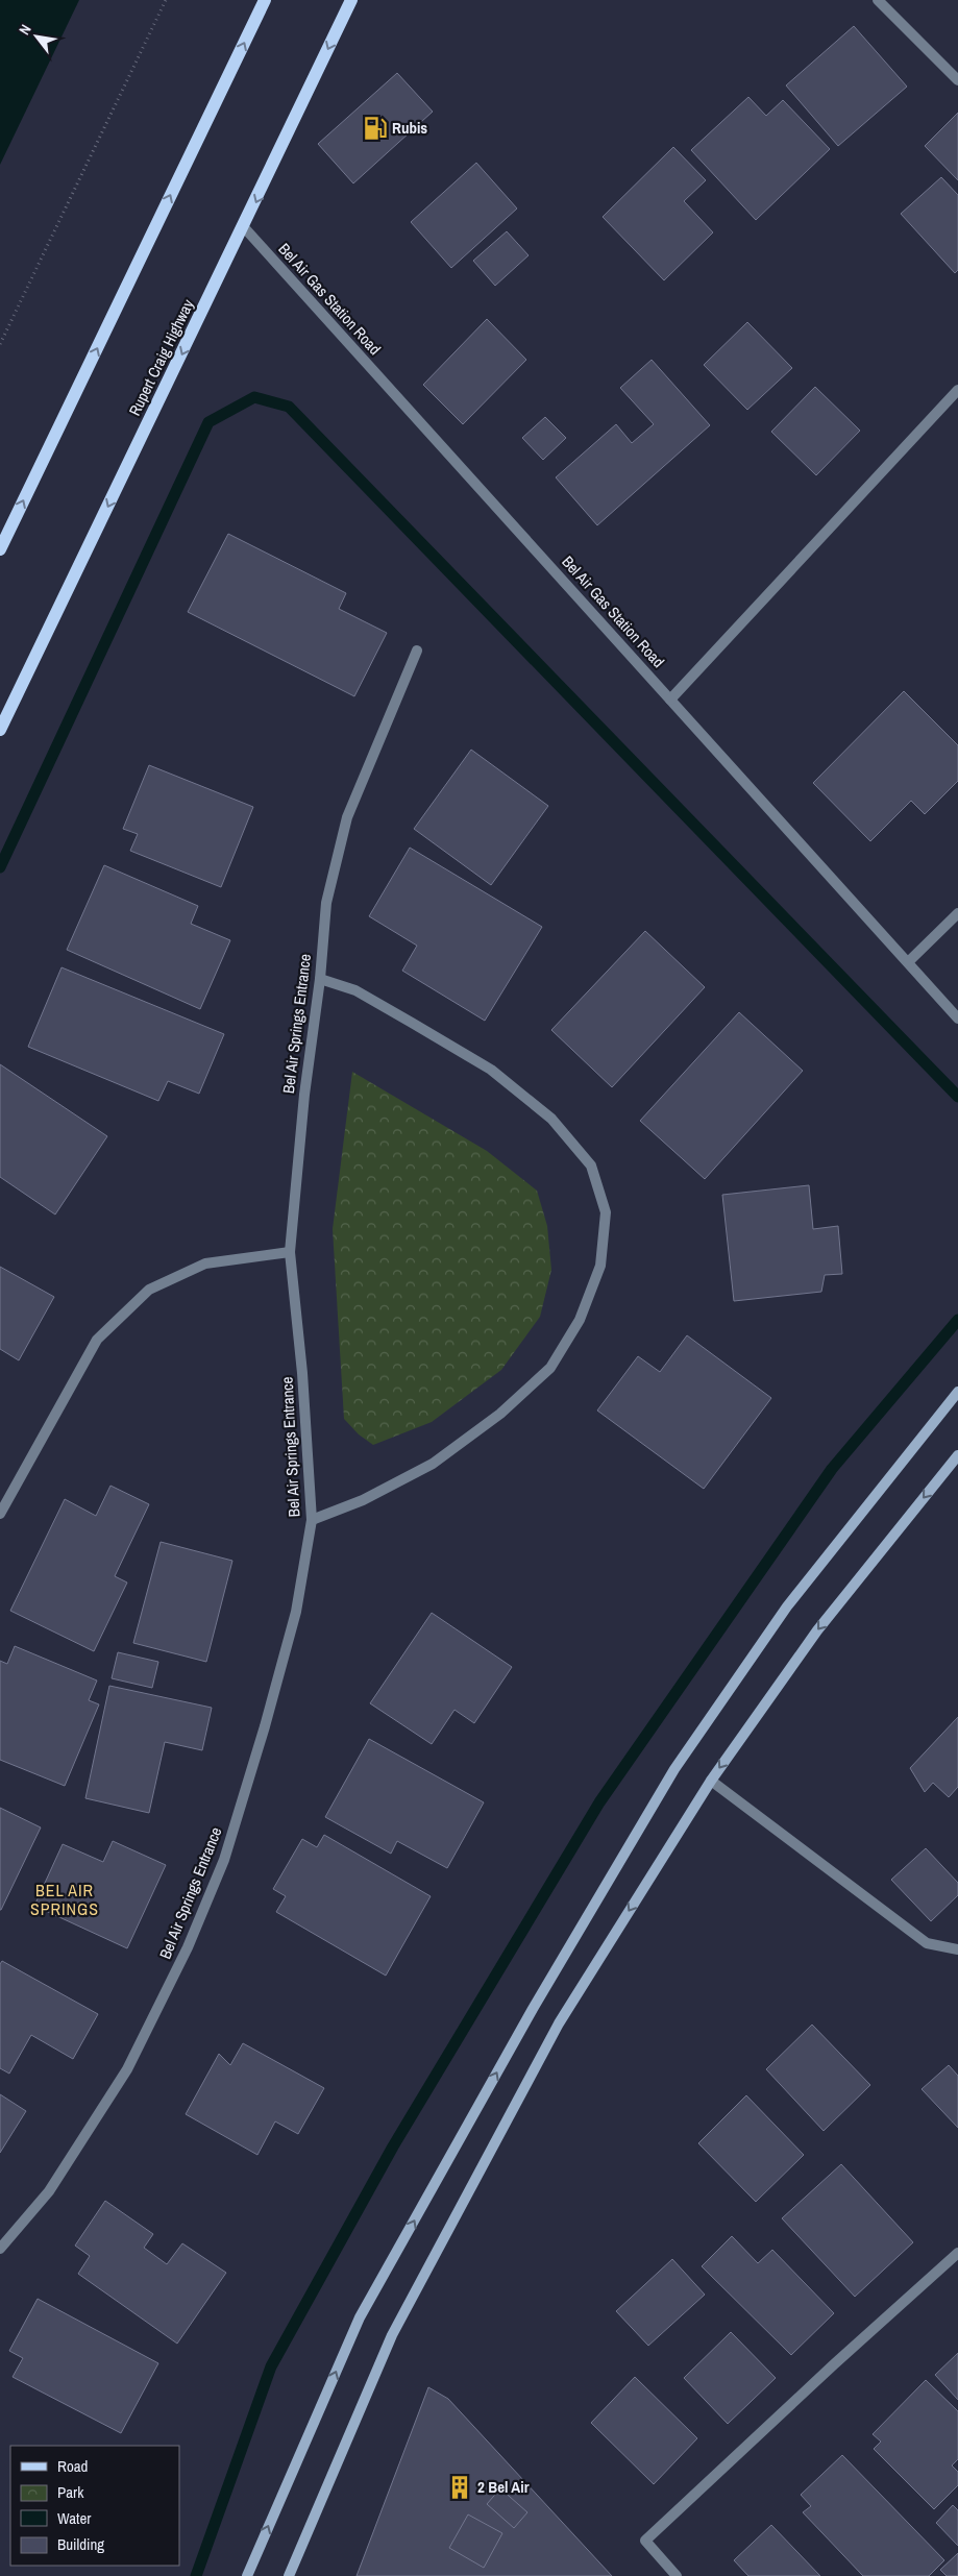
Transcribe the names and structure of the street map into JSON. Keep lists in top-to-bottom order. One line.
{"streets":{"main road":["Rupert Craig Highway"],"street":["Bel Air Gas Station Road","Bel Air Springs Entrance"]},"crossings":[["Bel Air Gas Station Road","Rupert Craig Highway"]],"districts":["BEL AIR SPRINGS"],"places":{"fuel station":["Rubis"],"building":["2 Bel Air"]},"legend":["Road","Park","Water","Building"],"north":"top left"}
